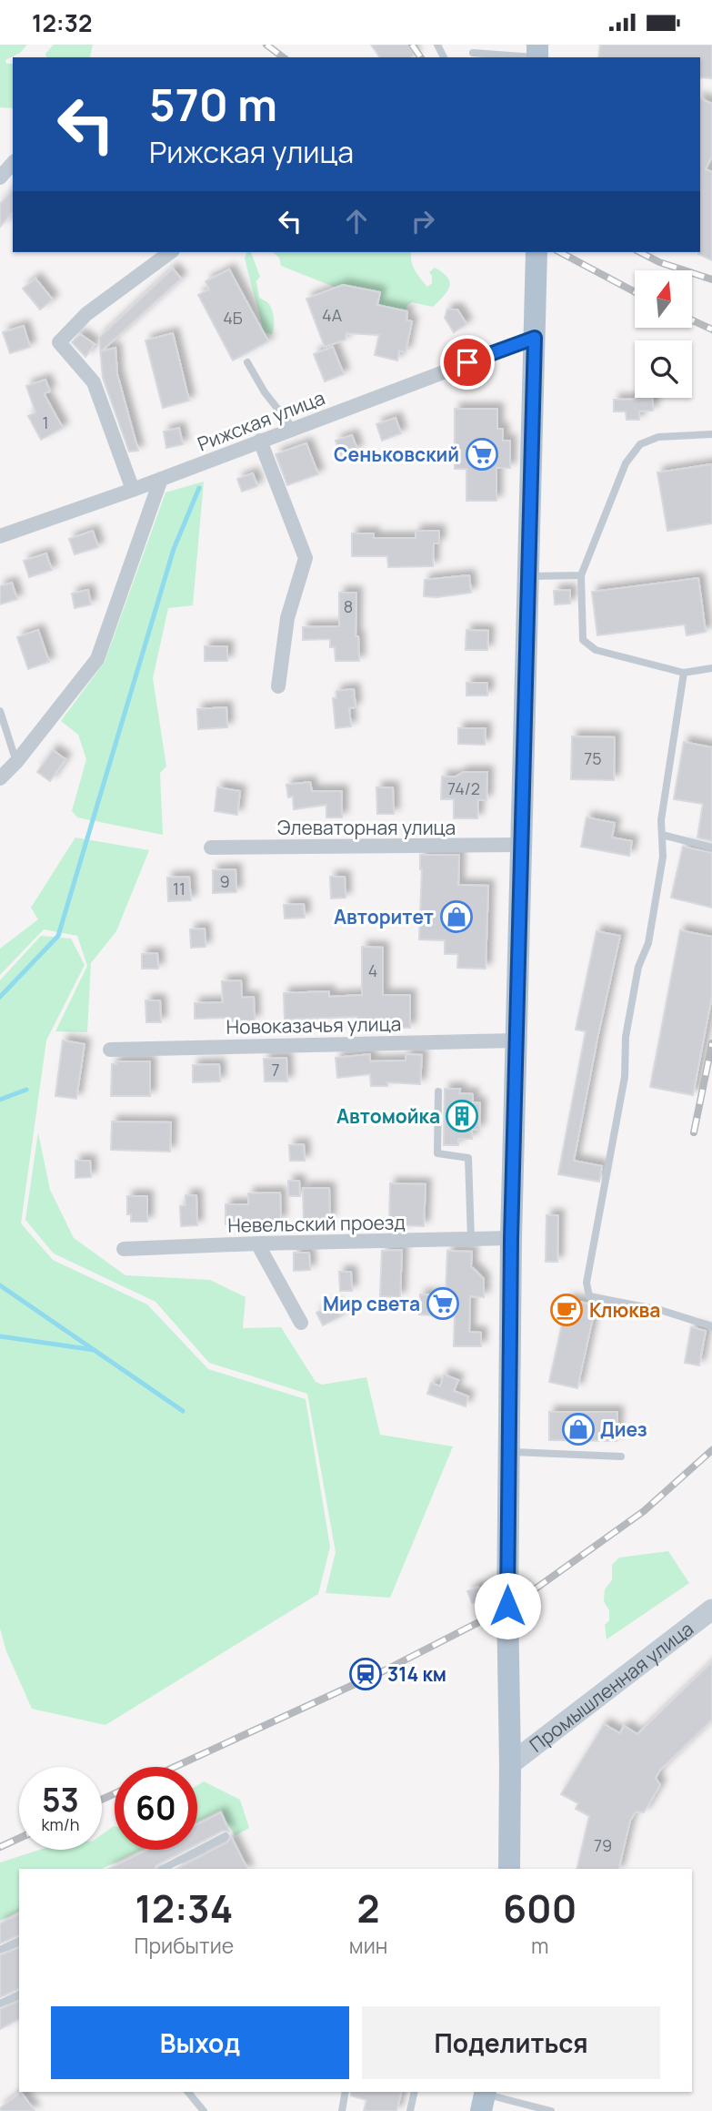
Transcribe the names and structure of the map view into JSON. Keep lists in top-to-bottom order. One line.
{"streets":{"main road":["Промышленная улица"],"street":["Рижская улица","Элеваторная улица","Новоказачья улица","Невельский проезд"]},"places":{"supermarket":["Сеньковский","Мир света"],"shop":["Авторитет","Диез"],"building":["Автомойка"],"cafe":["Клюква"],"station":["314 км"]},"house_numbers":["4А","4Б","1","8","75","74/2","9","11","4","7","79"],"north":"top","page":{"status":"12:32","turn":["570 m","Рижская улица"],"speed":"53 km/h","limit":"60","eta":["12:34","Прибытие","2","мин","600","m"],"buttons":["Выход","Поделиться"]}}
